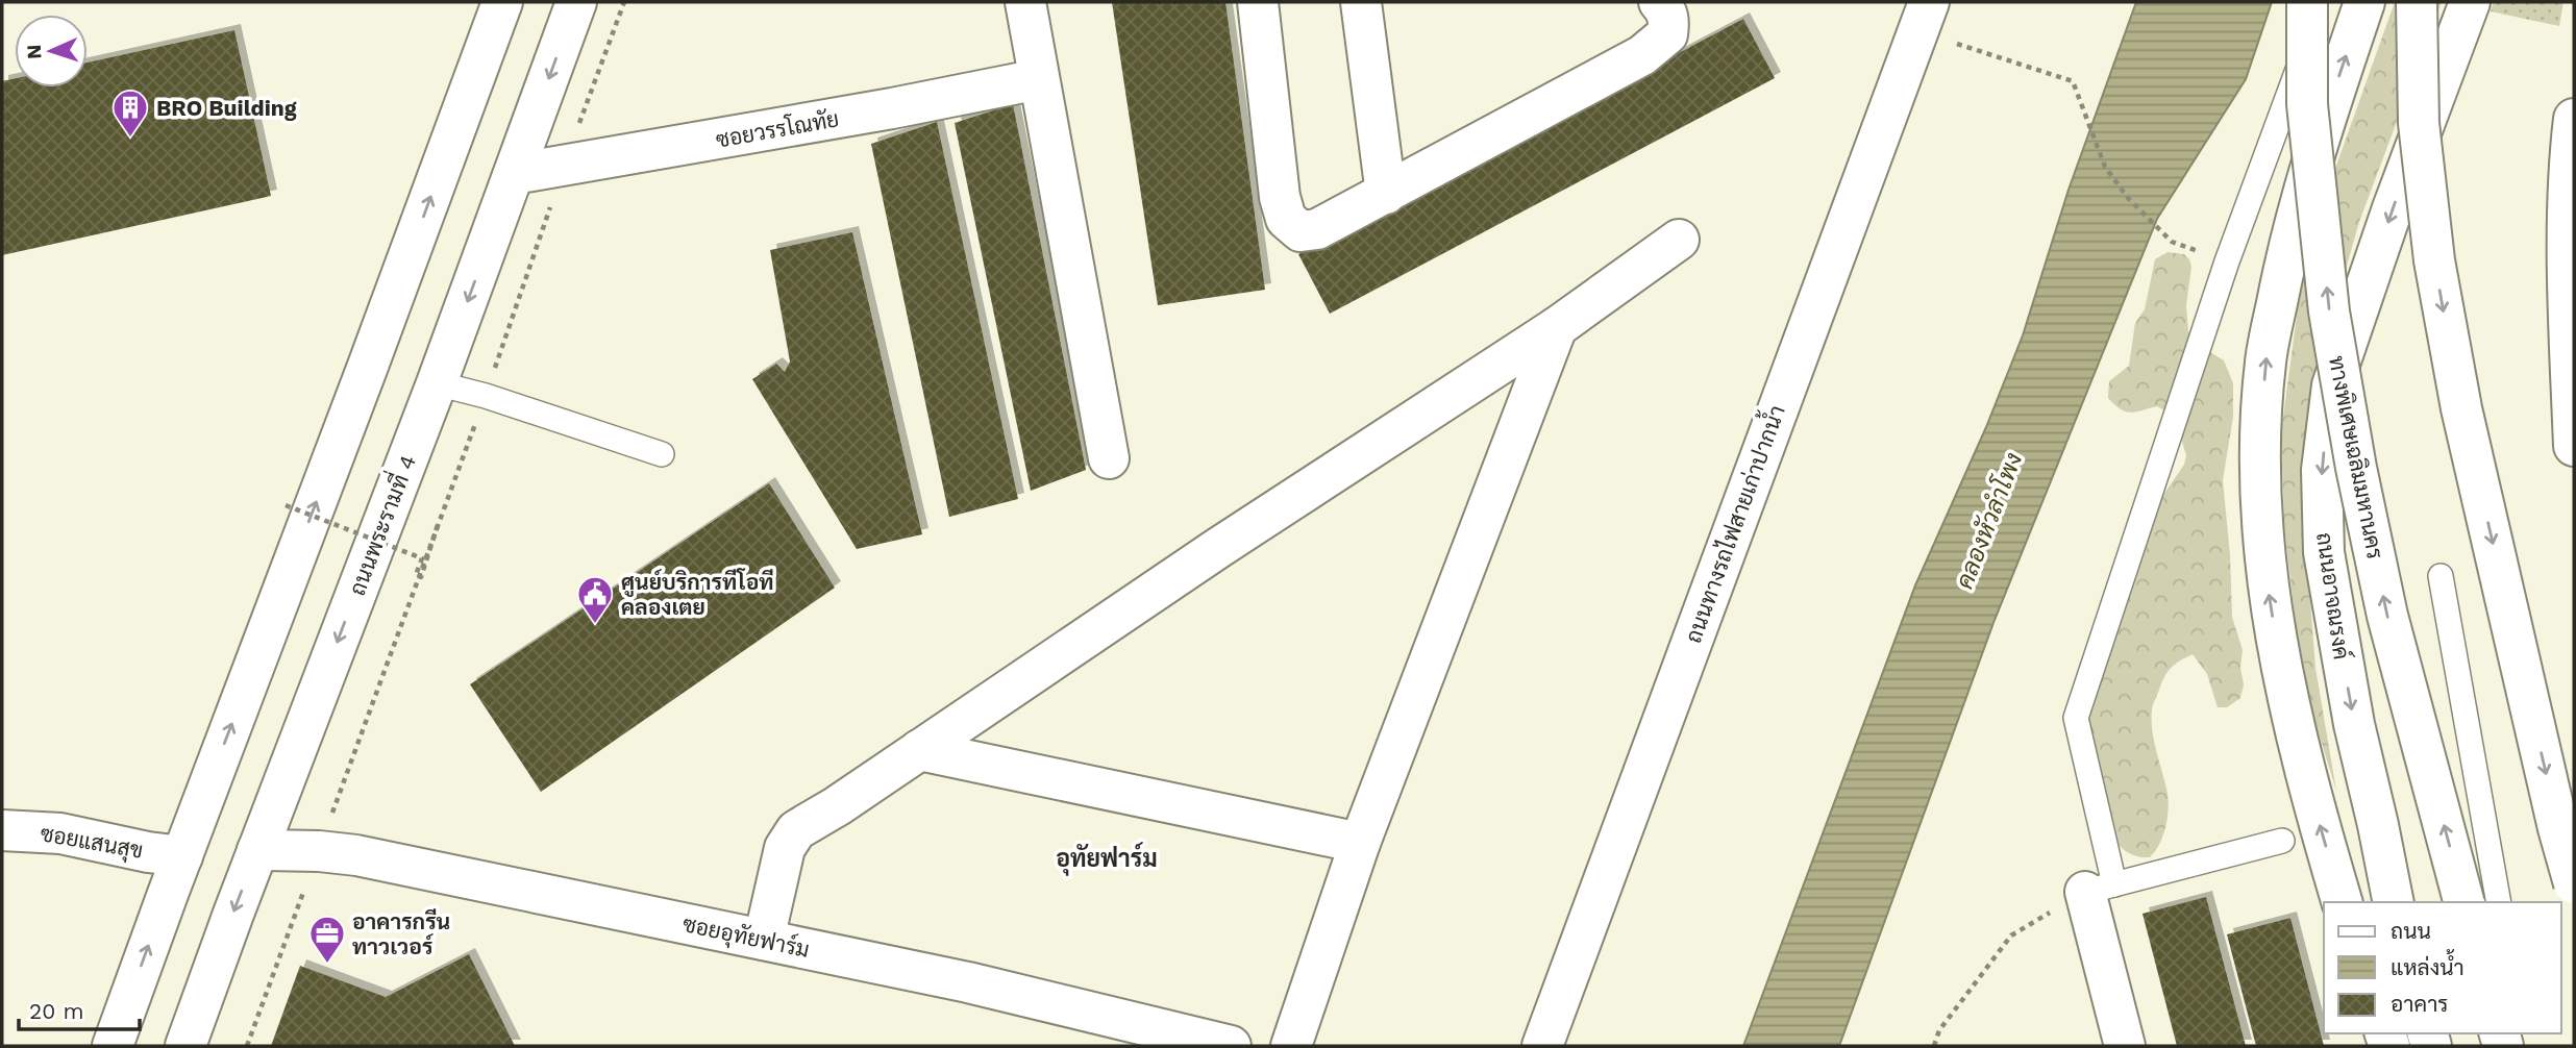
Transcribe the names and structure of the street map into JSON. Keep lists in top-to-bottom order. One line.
{"streets":{"main road":["ซอยวรรโณทัย","ทางพิเศษเฉลิมมหานคร","ถนนทางรถไฟสายเก่าปากน้ำ","ถนนพระรามที่ 4","ถนนอาจณรงค์","ซอยแสนสุข","ซอยอุทัยฟาร์ม"]},"crossings":[["ซอยวรรโณทัย","ถนนพระรามที่ 4"],["ถนนพระรามที่ 4","ซอยอุทัยฟาร์ม"]],"districts":["อุทัยฟาร์ม"],"water":["คลองหัวลำโพง"],"places":{"building":["BRO Building"],"public building":["ศูนย์บริการทีโอที คลองเตย"],"office":["อาคารกรีน ทาวเวอร์"]},"legend":["ถนน","แหล่งน้ำ","อาคาร"],"scale_bar":"20 m","north":"left"}
